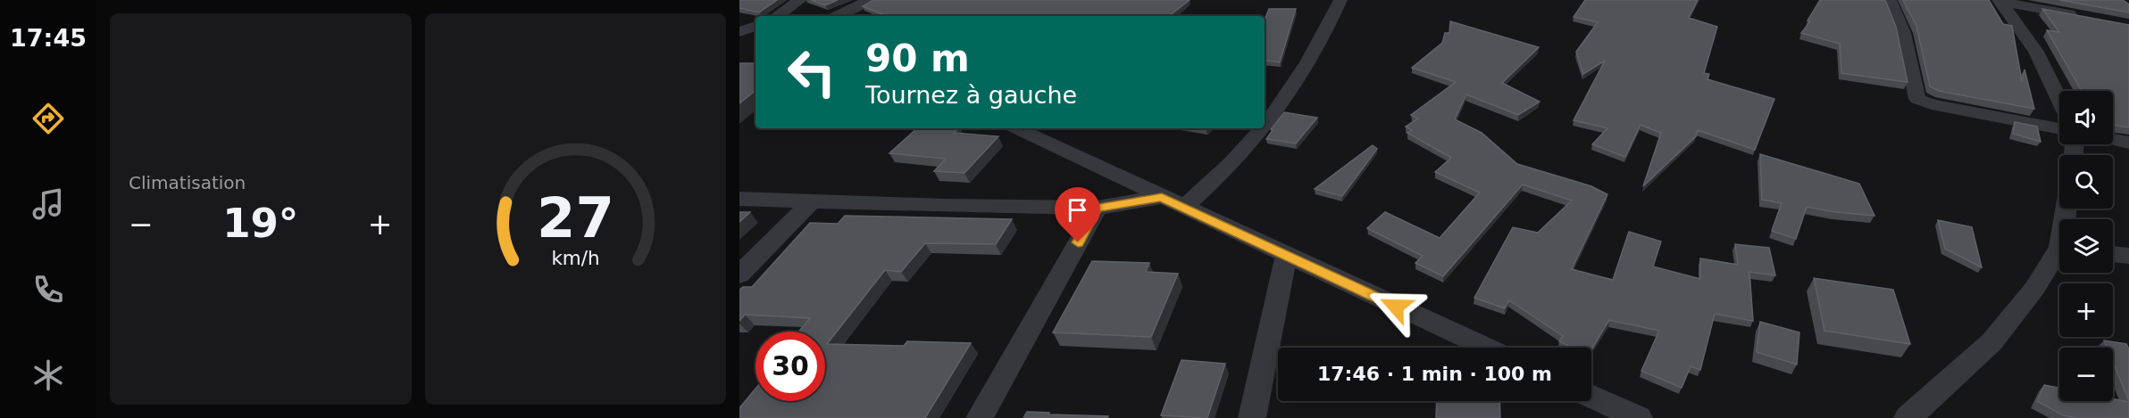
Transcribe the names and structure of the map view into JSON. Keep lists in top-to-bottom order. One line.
{"page":{"tabs":"17:45","tile":"Climatisation","turn":["90 m","Tournez à gauche"],"map_buttons":["+","−"],"heat":["−","19°","+"],"limit":"30","trip":"17:46 · 1 min · 100 m","gauge":["27","km/h"]}}
